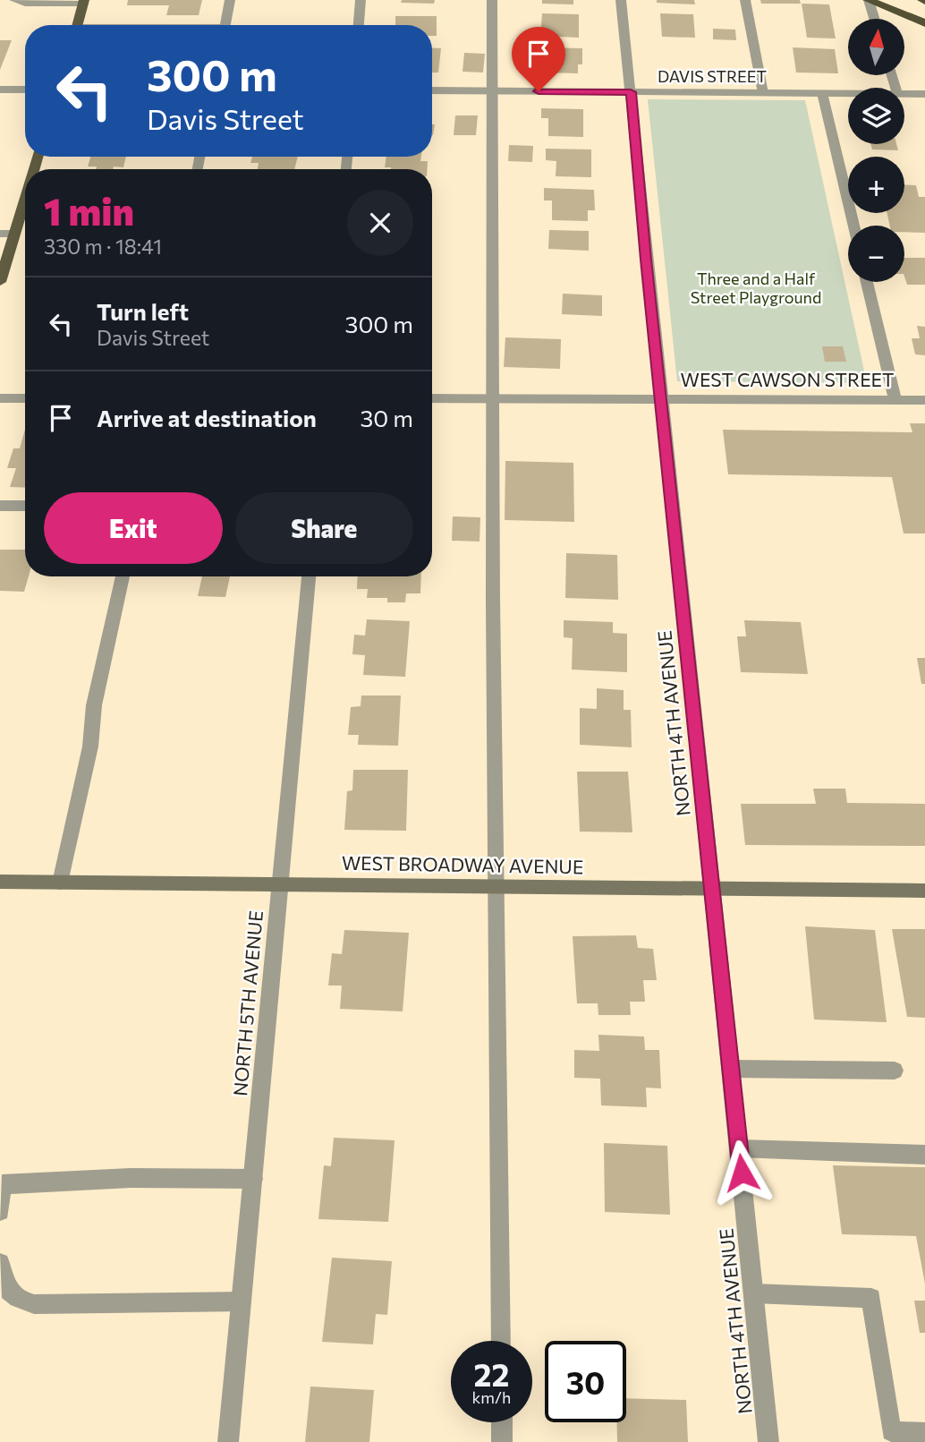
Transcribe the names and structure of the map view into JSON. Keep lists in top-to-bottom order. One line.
{"streets":{"main road":["WEST BROADWAY AVENUE"],"street":["DAVIS STREET","WEST CAWSON STREET","NORTH 4TH AVENUE","NORTH 5TH AVENUE"]},"crossings":[["DAVIS STREET","NORTH 4TH AVENUE"],["WEST CAWSON STREET","NORTH 4TH AVENUE"],["NORTH 4TH AVENUE","WEST BROADWAY AVENUE"],["WEST BROADWAY AVENUE","NORTH 5TH AVENUE"]],"parks":["Three and a Half Street Playground"],"north":"top","page":{"map_buttons":["+","−"],"turn":["300 m","Davis Street"],"heading":["1 min","330 m · 18:41"],"list":[{"name":"Turn left","note":"Davis Street","value":"300 m"},{"name":"Arrive at destination","value":"30 m"}],"buttons":["Exit","Share"],"speed":"22 km/h","limit":"30"}}
